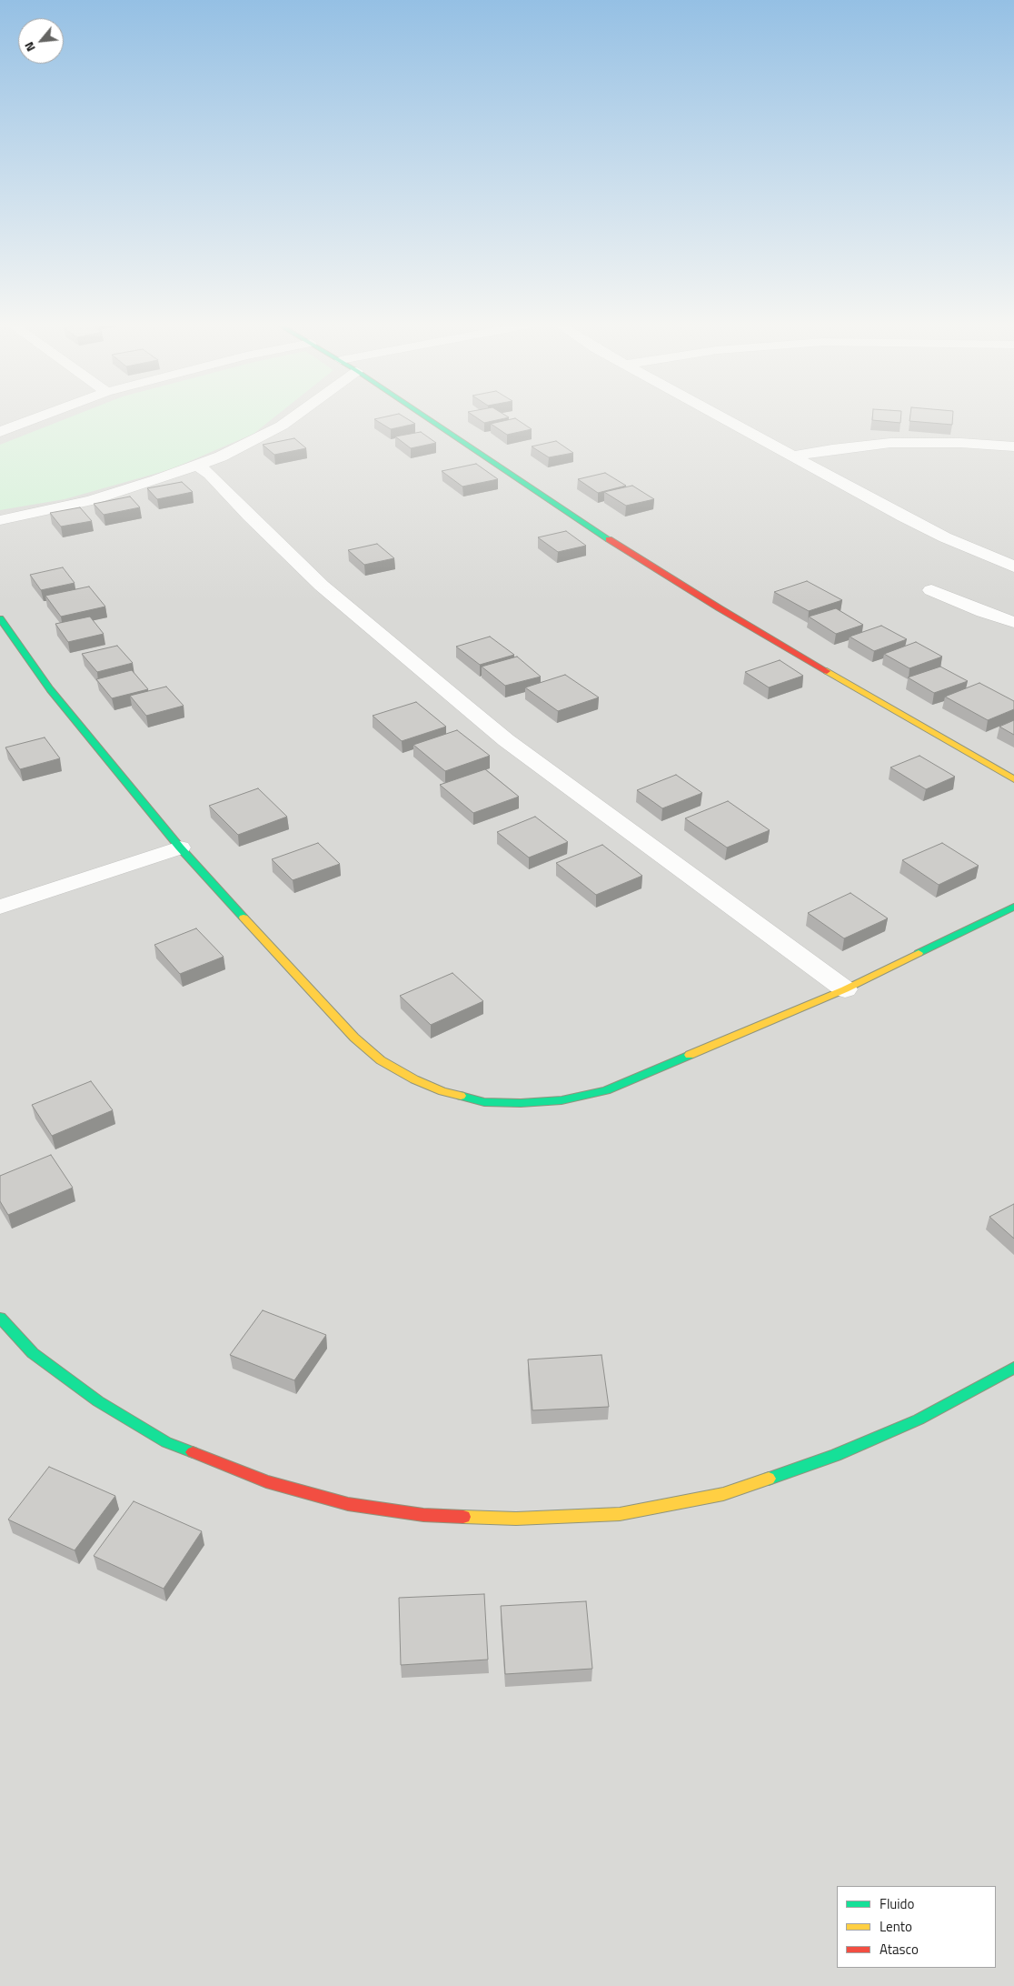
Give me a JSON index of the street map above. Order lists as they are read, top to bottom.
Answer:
{
  "legend": ["Fluido", "Lento", "Atasco"],
  "north": "bottom left"
}
